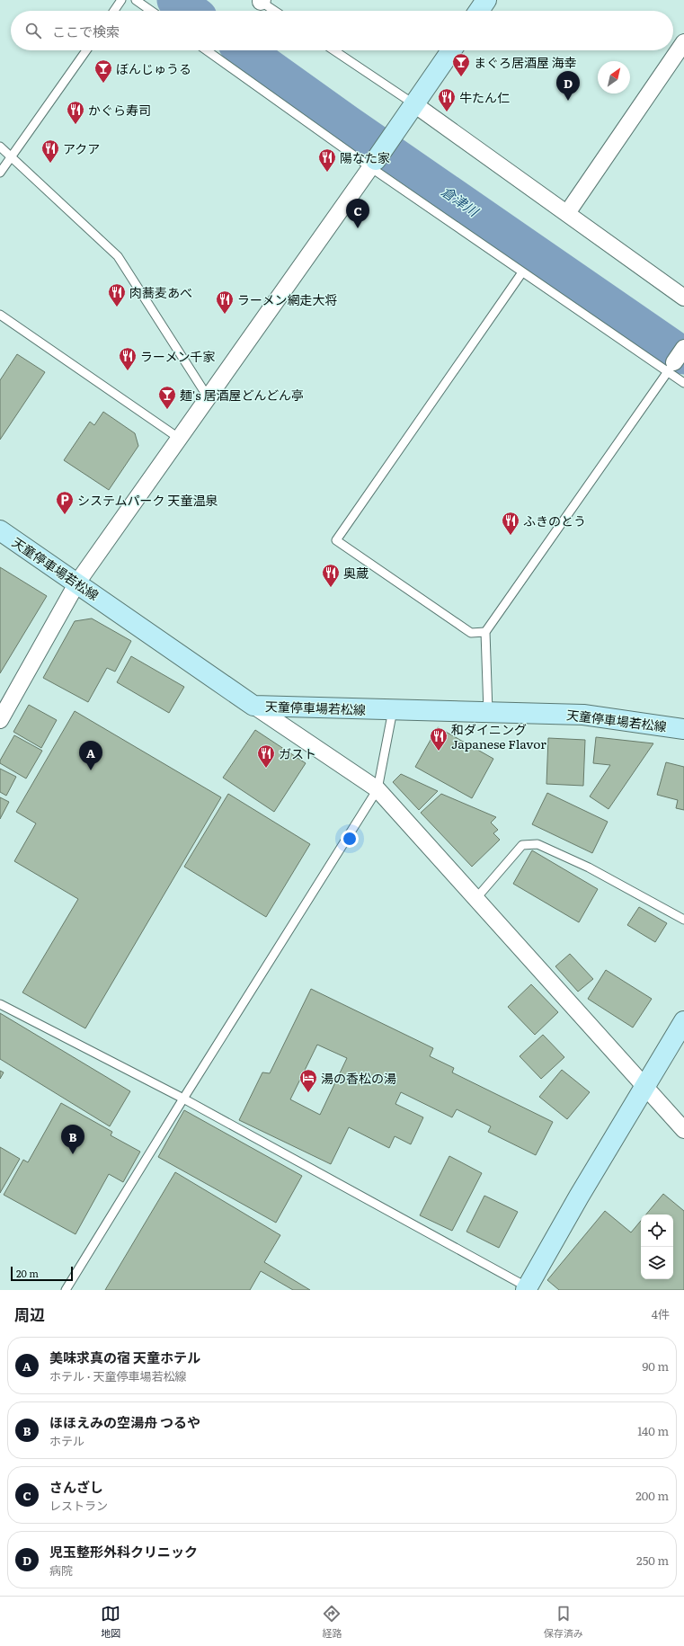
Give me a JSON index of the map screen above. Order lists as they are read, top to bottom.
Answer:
{
  "streets": {
    "main road": ["天童停車場若松線"]
  },
  "water": ["倉津川"],
  "places": {
    "bar": ["まぐろ居酒屋 海幸", "ぼんじゅうる", "麺's 居酒屋どんどん亭"],
    "restaurant": [
      "牛たん仁",
      "かぐら寿司",
      "アクア",
      "陽なた家",
      "肉蕎麦あべ",
      "ラーメン網走大将",
      "ラーメン千家",
      "ふきのとう",
      "奥蔵",
      "和ダイニング Japanese Flavor",
      "ガスト"
    ],
    "parking": ["システムパーク 天童温泉"],
    "hotel": ["湯の香松の湯"]
  },
  "scale_bar": "20 m",
  "north": "top right",
  "page": {
    "search": "ここで検索",
    "pins": [
      "D",
      "C",
      "A",
      "B"
    ],
    "scale": "20 m",
    "heading": ["周辺", "4件"],
    "list": [
      {
        "mark": "A",
        "name": "美味求真の宿 天童ホテル",
        "note": "ホテル · 天童停車場若松線",
        "value": "90 m"
      },
      {
        "mark": "B",
        "name": "ほほえみの空湯舟 つるや",
        "note": "ホテル",
        "value": "140 m"
      },
      {
        "mark": "C",
        "name": "さんざし",
        "note": "レストラン",
        "value": "200 m"
      },
      {
        "mark": "D",
        "name": "児玉整形外科クリニック",
        "note": "病院",
        "value": "250 m"
      }
    ],
    "nav": ["地図", "経路", "保存済み"]
  }
}
